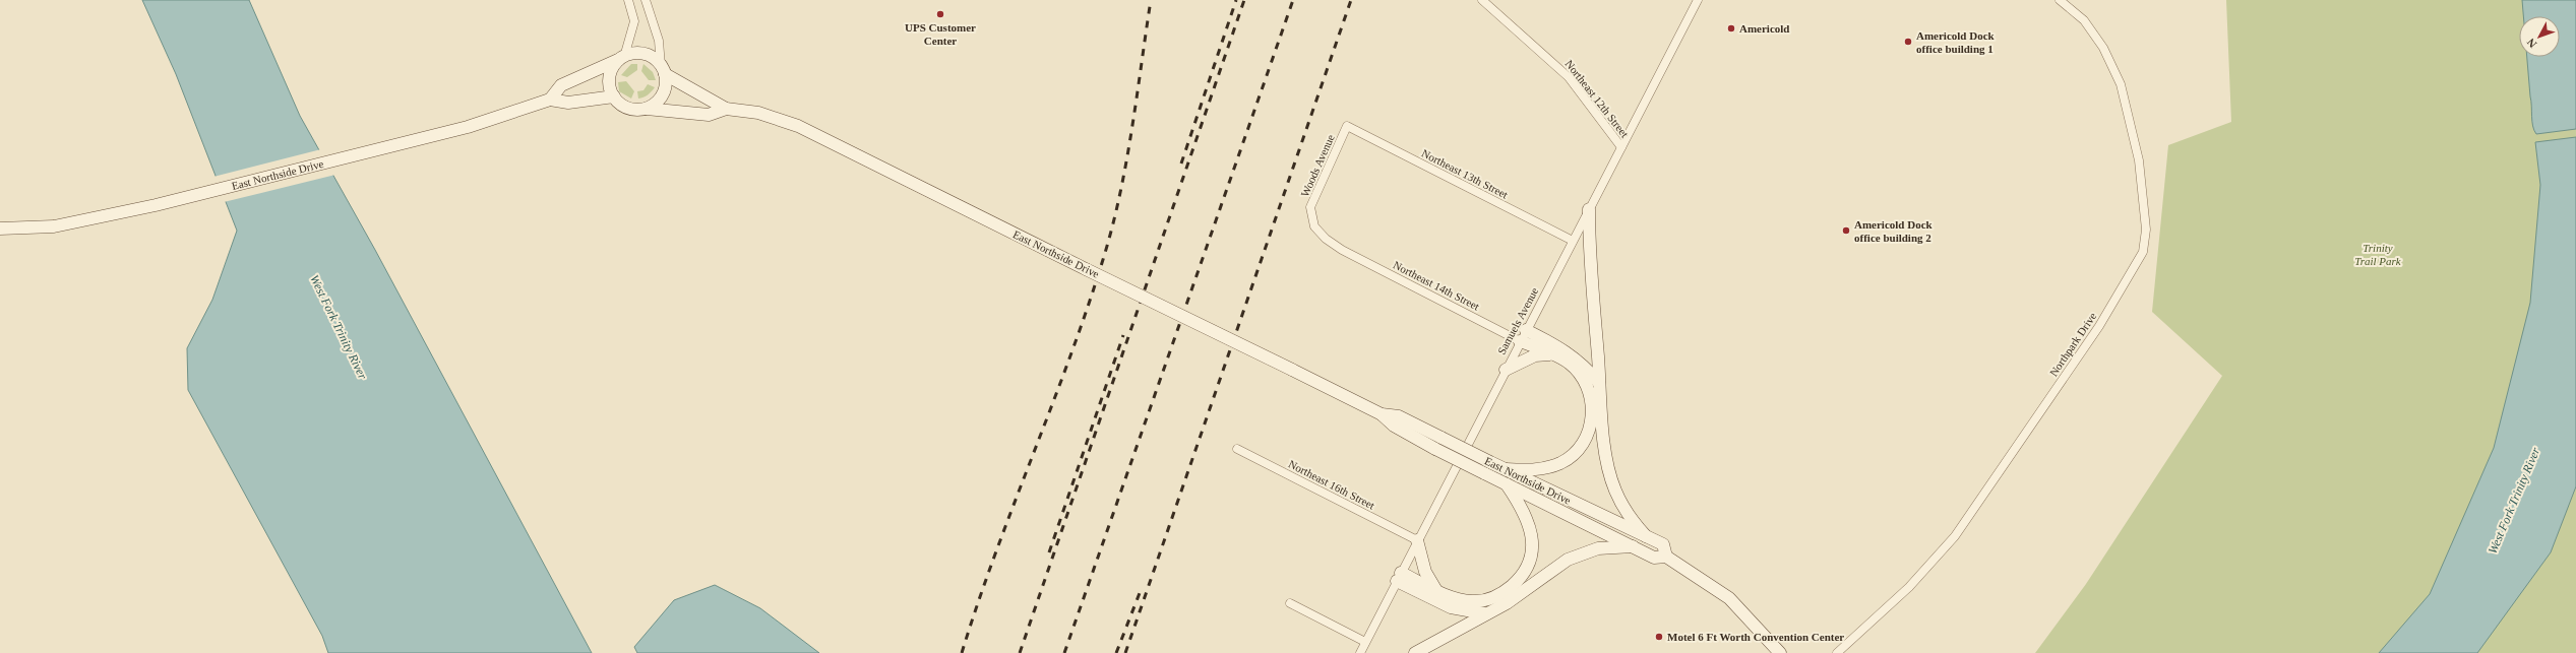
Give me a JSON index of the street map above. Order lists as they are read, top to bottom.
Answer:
{
  "streets": {
    "street": [
      "Northeast 12th Street",
      "Woods Avenue",
      "Northeast 13th Street",
      "East Northside Drive",
      "Northeast 14th Street",
      "Samuels Avenue",
      "Northpark Drive",
      "Northeast 16th Street"
    ]
  },
  "crossings": [
    ["Northeast 12th Street", "Samuels Avenue"],
    ["Woods Avenue", "Northeast 13th Street"],
    ["Woods Avenue", "Northeast 14th Street"],
    ["Northeast 13th Street", "Samuels Avenue"],
    ["Northeast 14th Street", "Samuels Avenue"],
    ["Samuels Avenue", "Northeast 16th Street"]
  ],
  "water": ["West Fork Trinity River"],
  "parks": ["Trinity Trail Park"],
  "places": [
    "UPS Customer Center",
    "Americold",
    "Americold Dock office building 1",
    "Americold Dock office building 2",
    "Motel 6 Ft Worth Convention Center"
  ],
  "north": "bottom left"
}
